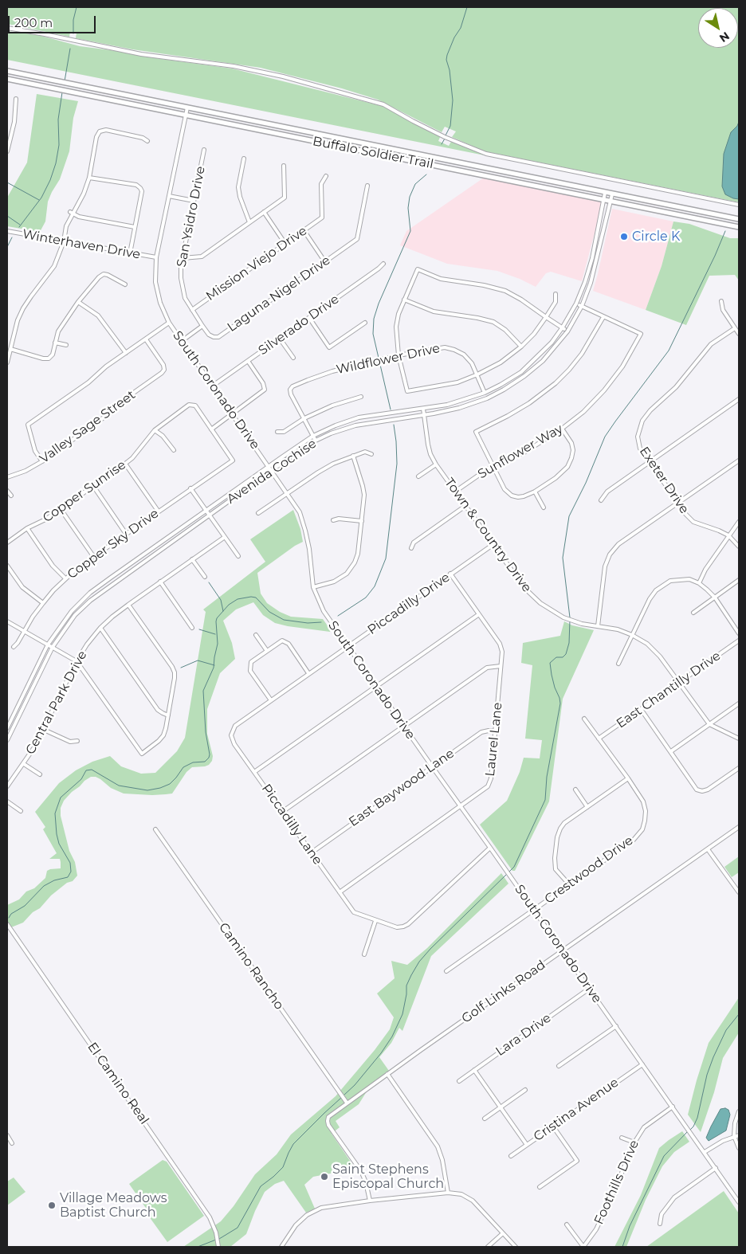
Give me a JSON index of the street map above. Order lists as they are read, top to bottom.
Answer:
{
  "streets": {
    "main road": ["Buffalo Soldier Trail"],
    "street": [
      "San Ysidro Drive",
      "Winterhaven Drive",
      "Mission Viejo Drive",
      "Laguna Nigel Drive",
      "Silverado Drive",
      "Wildflower Drive",
      "South Coronado Drive",
      "Valley Sage Street",
      "Sunflower Way",
      "Avenida Cochise",
      "Exeter Drive",
      "Copper Sunrise",
      "Town & Country Drive",
      "Copper Sky Drive",
      "Piccadilly Drive",
      "East Chantilly Drive",
      "Central Park Drive",
      "Laurel Lane",
      "East Baywood Lane",
      "Piccadilly Lane",
      "Crestwood Drive",
      "Camino Rancho",
      "Golf Links Road",
      "Lara Drive",
      "El Camino Real",
      "Cristina Avenue",
      "Foothills Drive"
    ]
  },
  "crossings": [
    ["Buffalo Soldier Trail", "South Coronado Drive"],
    ["Buffalo Soldier Trail", "Avenida Cochise"],
    ["San Ysidro Drive", "Mission Viejo Drive"],
    ["San Ysidro Drive", "Laguna Nigel Drive"],
    ["Winterhaven Drive", "South Coronado Drive"],
    ["Silverado Drive", "South Coronado Drive"],
    ["Wildflower Drive", "Avenida Cochise"],
    ["South Coronado Drive", "Avenida Cochise"],
    ["South Coronado Drive", "Piccadilly Drive"],
    ["South Coronado Drive", "Laurel Lane"],
    ["South Coronado Drive", "East Baywood Lane"],
    ["South Coronado Drive", "Crestwood Drive"],
    ["South Coronado Drive", "Golf Links Road"],
    ["South Coronado Drive", "Lara Drive"],
    ["South Coronado Drive", "Cristina Avenue"],
    ["South Coronado Drive", "Foothills Drive"],
    ["Sunflower Way", "Town & Country Drive"],
    ["Avenida Cochise", "Town & Country Drive"],
    ["Copper Sunrise", "Copper Sky Drive"],
    ["Town & Country Drive", "Piccadilly Drive"],
    ["Town & Country Drive", "East Chantilly Drive"],
    ["Piccadilly Drive", "Laurel Lane"],
    ["Piccadilly Drive", "Piccadilly Lane"],
    ["East Chantilly Drive", "Crestwood Drive"],
    ["Laurel Lane", "East Baywood Lane"],
    ["Laurel Lane", "Piccadilly Lane"],
    ["East Baywood Lane", "Piccadilly Lane"],
    ["Camino Rancho", "Golf Links Road"]
  ],
  "places": ["Circle K", "Saint Stephens Episcopal Church", "Village Meadows Baptist Church"],
  "scale_bar": "200 m",
  "north": "bottom right"
}
